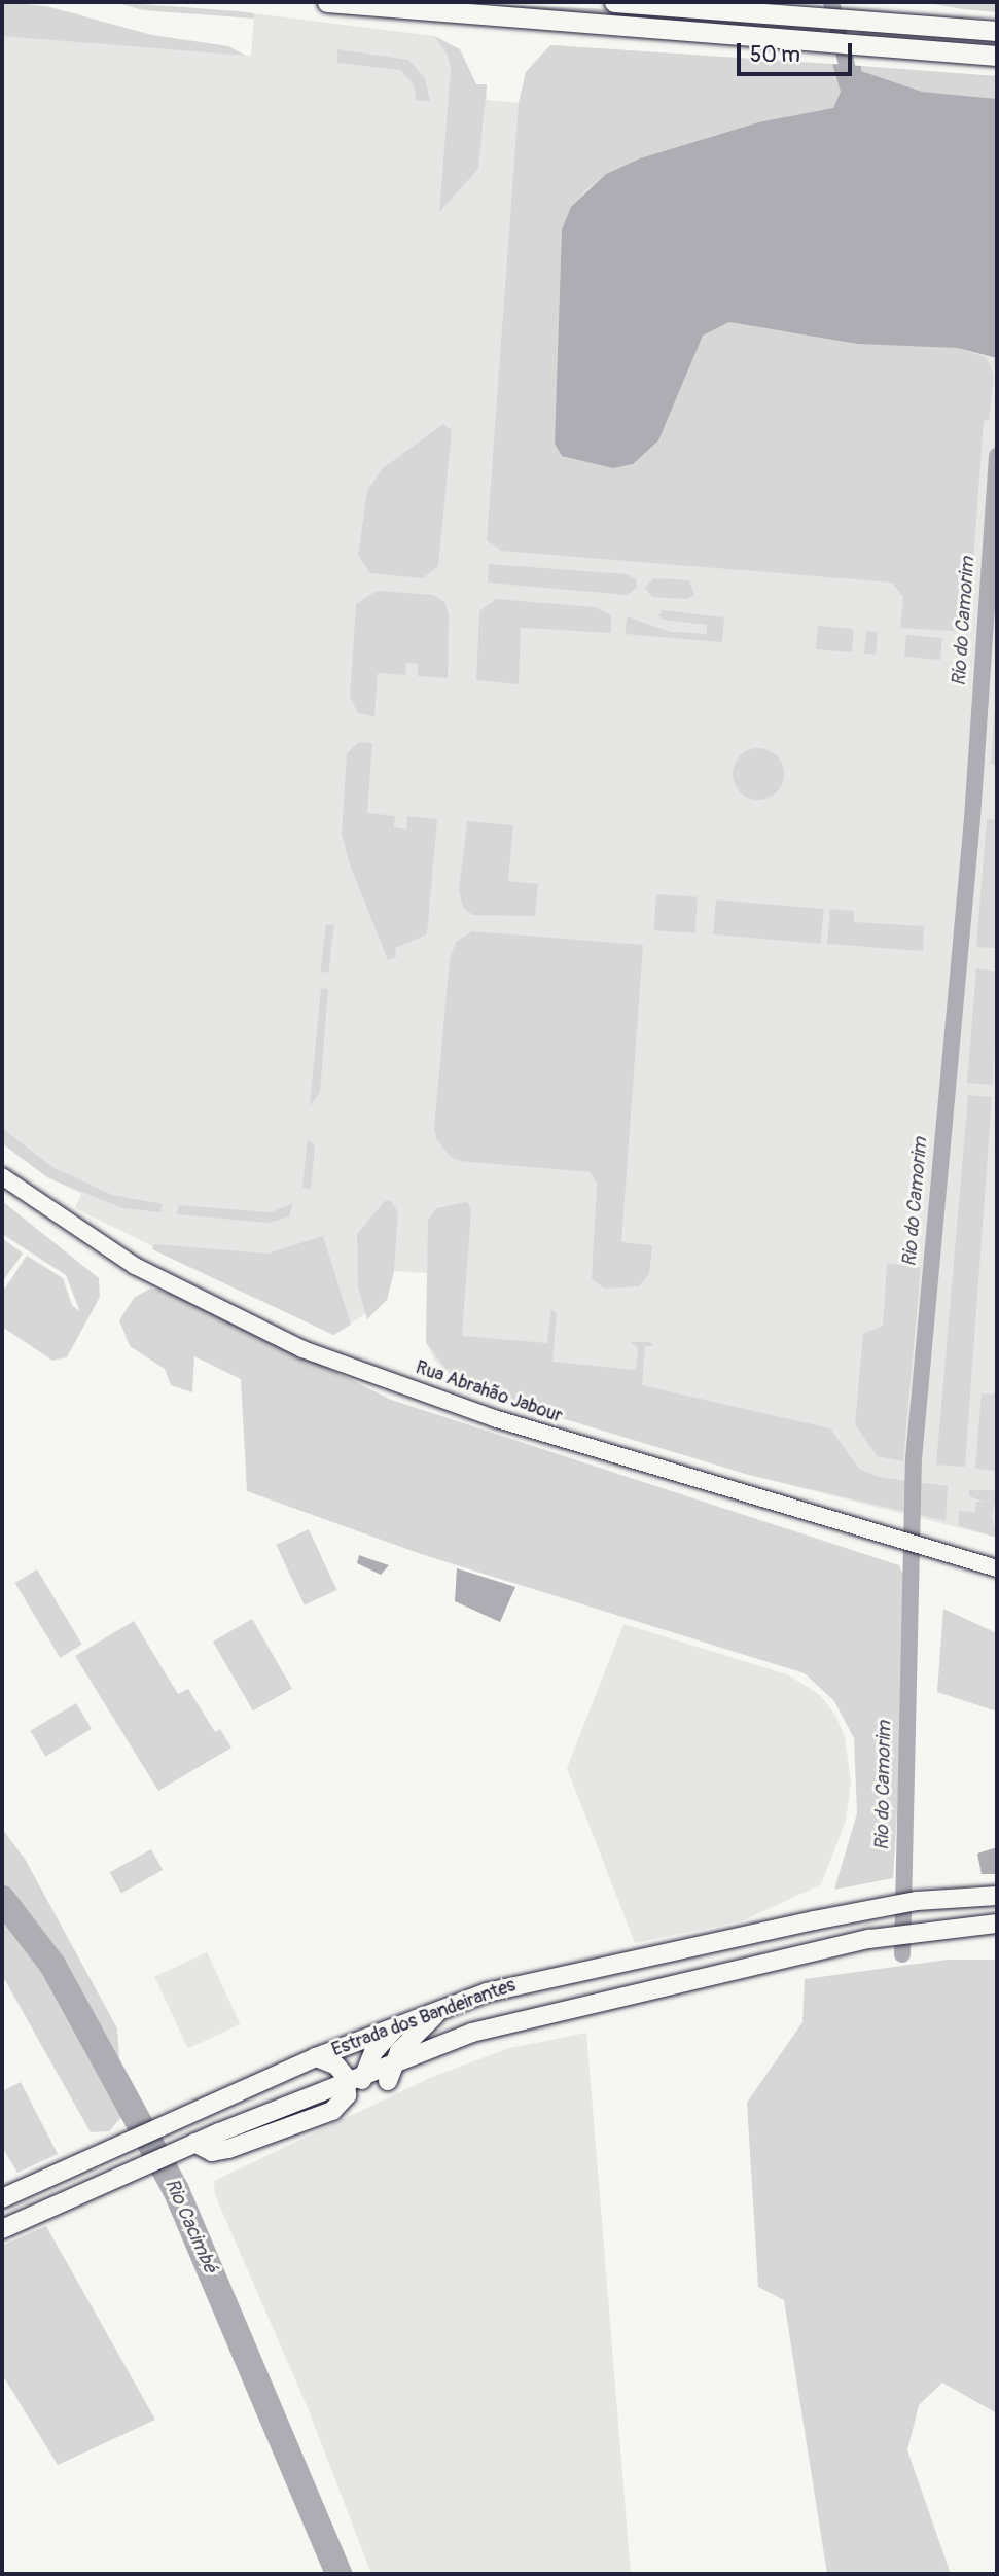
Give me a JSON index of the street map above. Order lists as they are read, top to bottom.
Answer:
{
  "streets": {
    "main road": ["Estrada dos Bandeirantes"],
    "street": ["Rua Abrahão Jabour"]
  },
  "water": ["Rio do Camorim", "Rio Cacimbé"],
  "scale_bar": "50 m"
}
